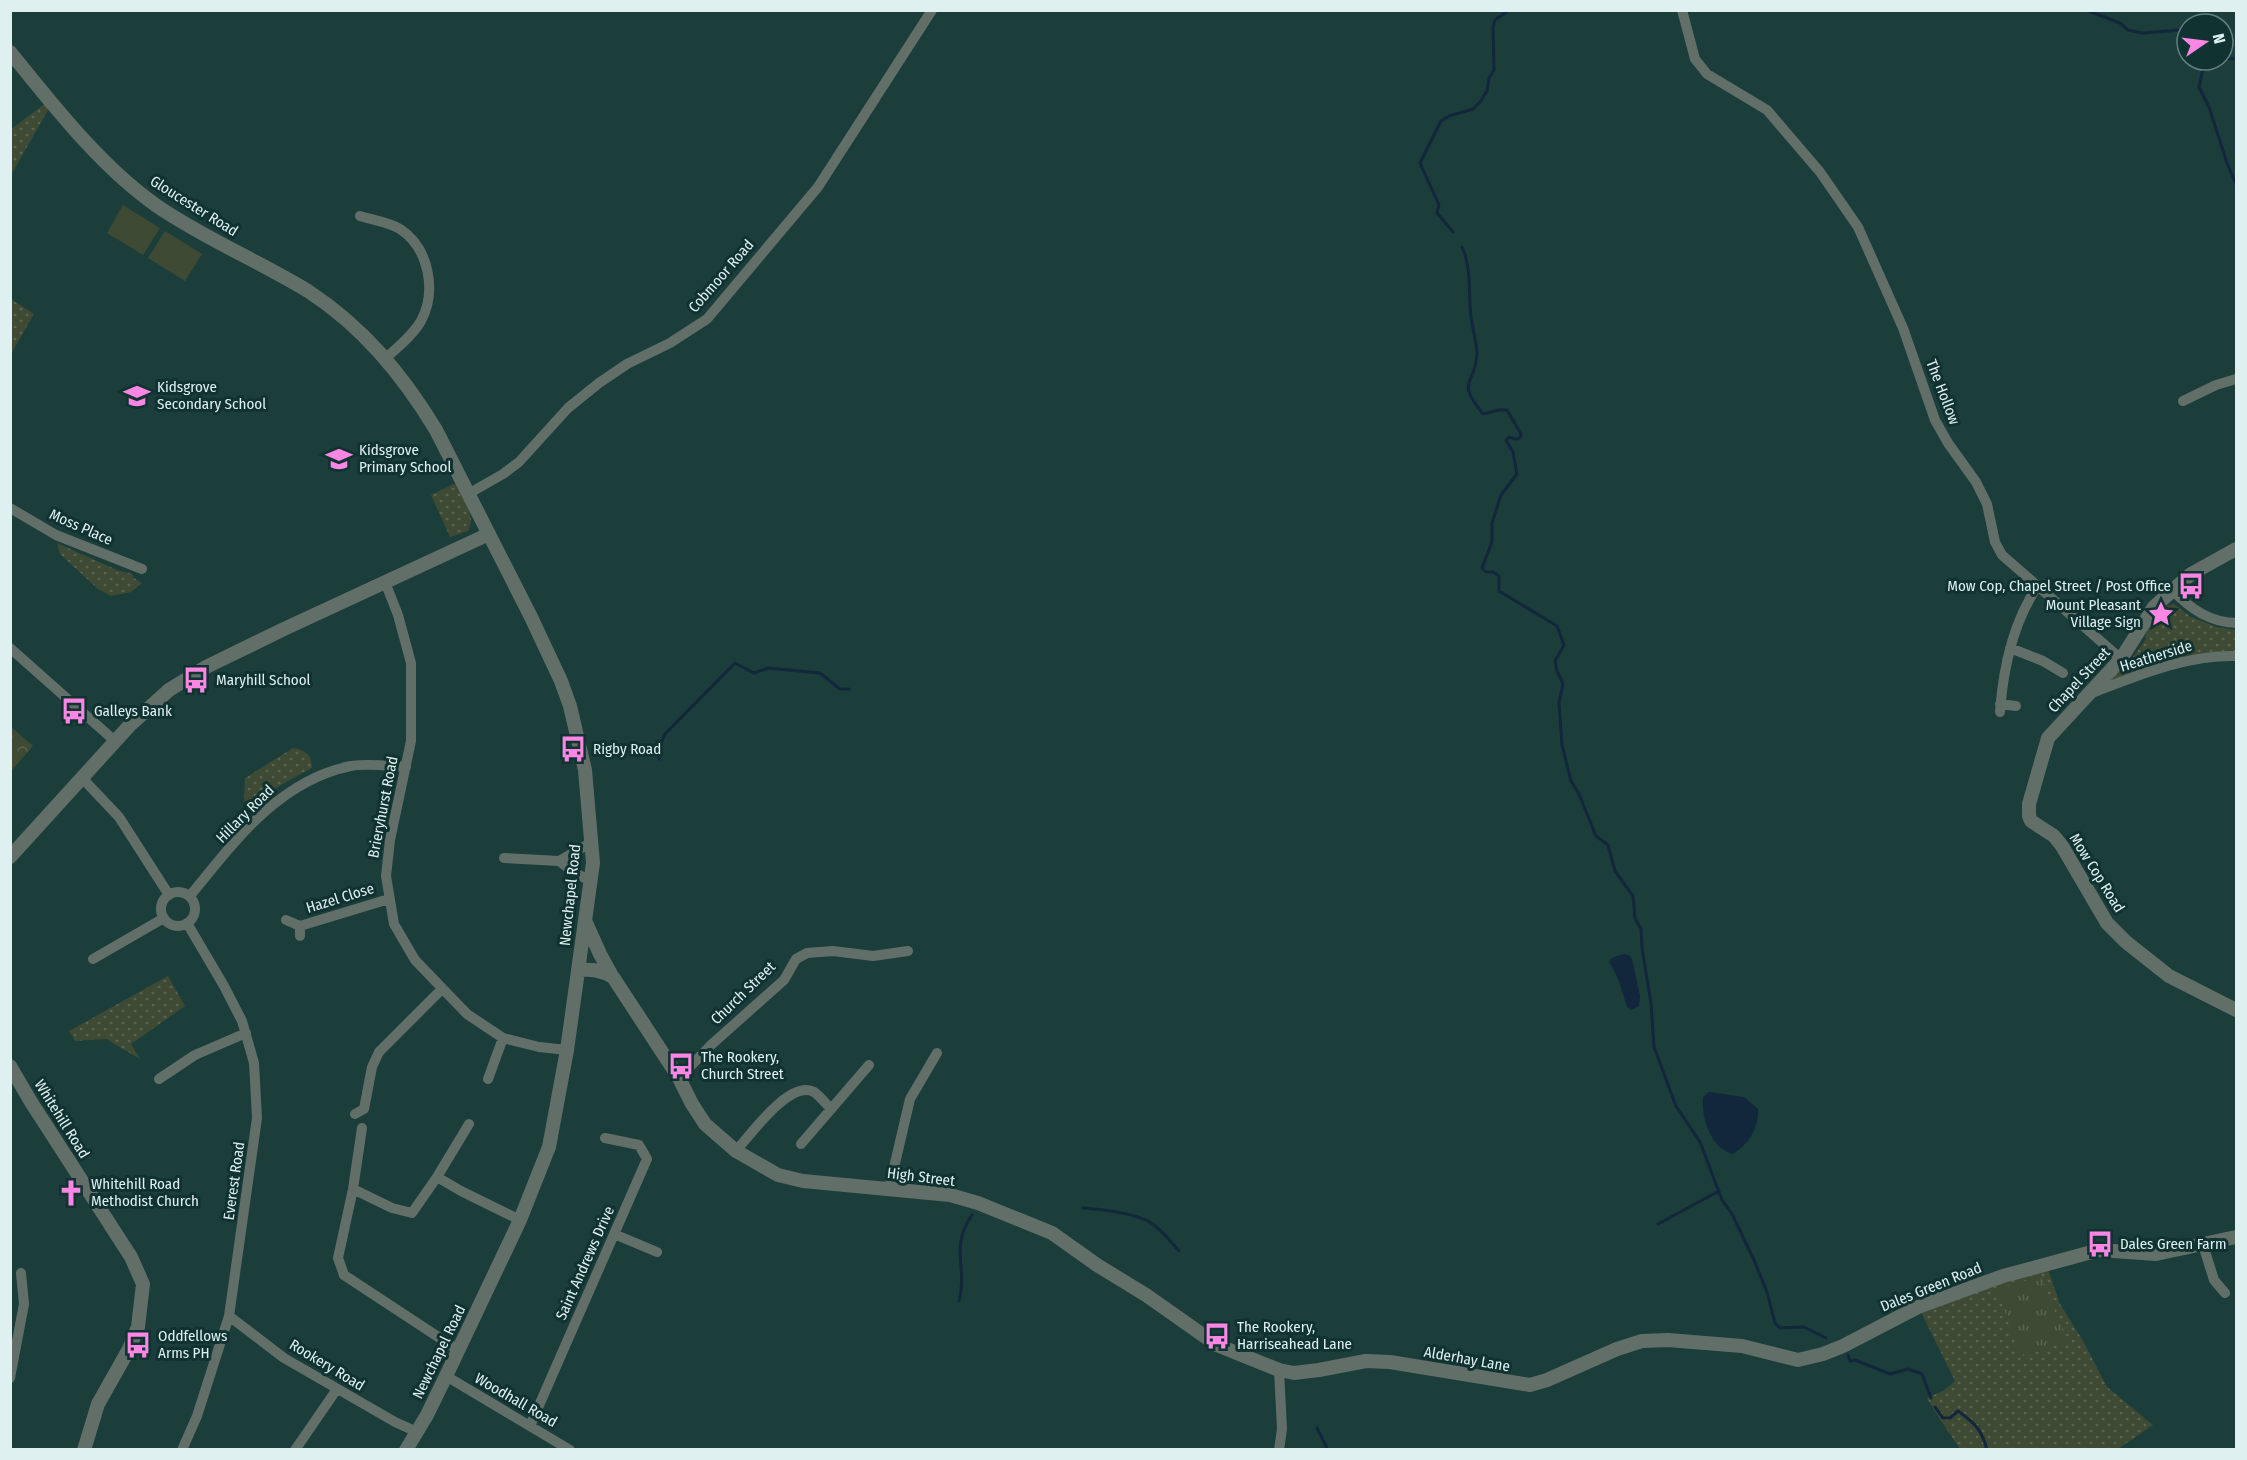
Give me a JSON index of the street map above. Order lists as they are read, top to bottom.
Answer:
{
  "streets": {
    "street": [
      "Gloucester Road",
      "Cobmoor Road",
      "The Hollow",
      "Moss Place",
      "Heatherside",
      "Chapel Street",
      "Brieryhurst Road",
      "Hillary Road",
      "Mow Cop Road",
      "Newchapel Road",
      "Hazel Close",
      "Church Street",
      "Whitehill Road",
      "High Street",
      "Everest Road",
      "Saint Andrews Drive",
      "Dales Green Road",
      "Alderhay Lane",
      "Rookery Road",
      "Woodhall Road"
    ]
  },
  "crossings": [
    ["Gloucester Road", "Newchapel Road"],
    ["Cobmoor Road", "Newchapel Road"],
    ["The Hollow", "Chapel Street"],
    ["Heatherside", "Chapel Street"],
    ["Chapel Street", "Mow Cop Road"],
    ["Brieryhurst Road", "Hillary Road"],
    ["Brieryhurst Road", "Newchapel Road"],
    ["Brieryhurst Road", "Hazel Close"],
    ["Hillary Road", "Everest Road"],
    ["Newchapel Road", "High Street"],
    ["Newchapel Road", "Rookery Road"],
    ["Newchapel Road", "Woodhall Road"],
    ["Church Street", "High Street"],
    ["High Street", "Alderhay Lane"],
    ["Everest Road", "Rookery Road"],
    ["Saint Andrews Drive", "Woodhall Road"],
    ["Dales Green Road", "Alderhay Lane"]
  ],
  "places": {
    "school or university": ["Kidsgrove Secondary School", "Kidsgrove Primary School"],
    "bus stop": [
      "Mow Cop, Chapel Street / Post Office",
      "Maryhill School",
      "Galleys Bank",
      "Rigby Road",
      "The Rookery, Church Street",
      "Dales Green Farm",
      "The Rookery, Harriseahead Lane",
      "Oddfellows Arms PH"
    ],
    "place": ["Mount Pleasant Village Sign"],
    "church": ["Whitehill Road Methodist Church"]
  },
  "north": "right"
}
